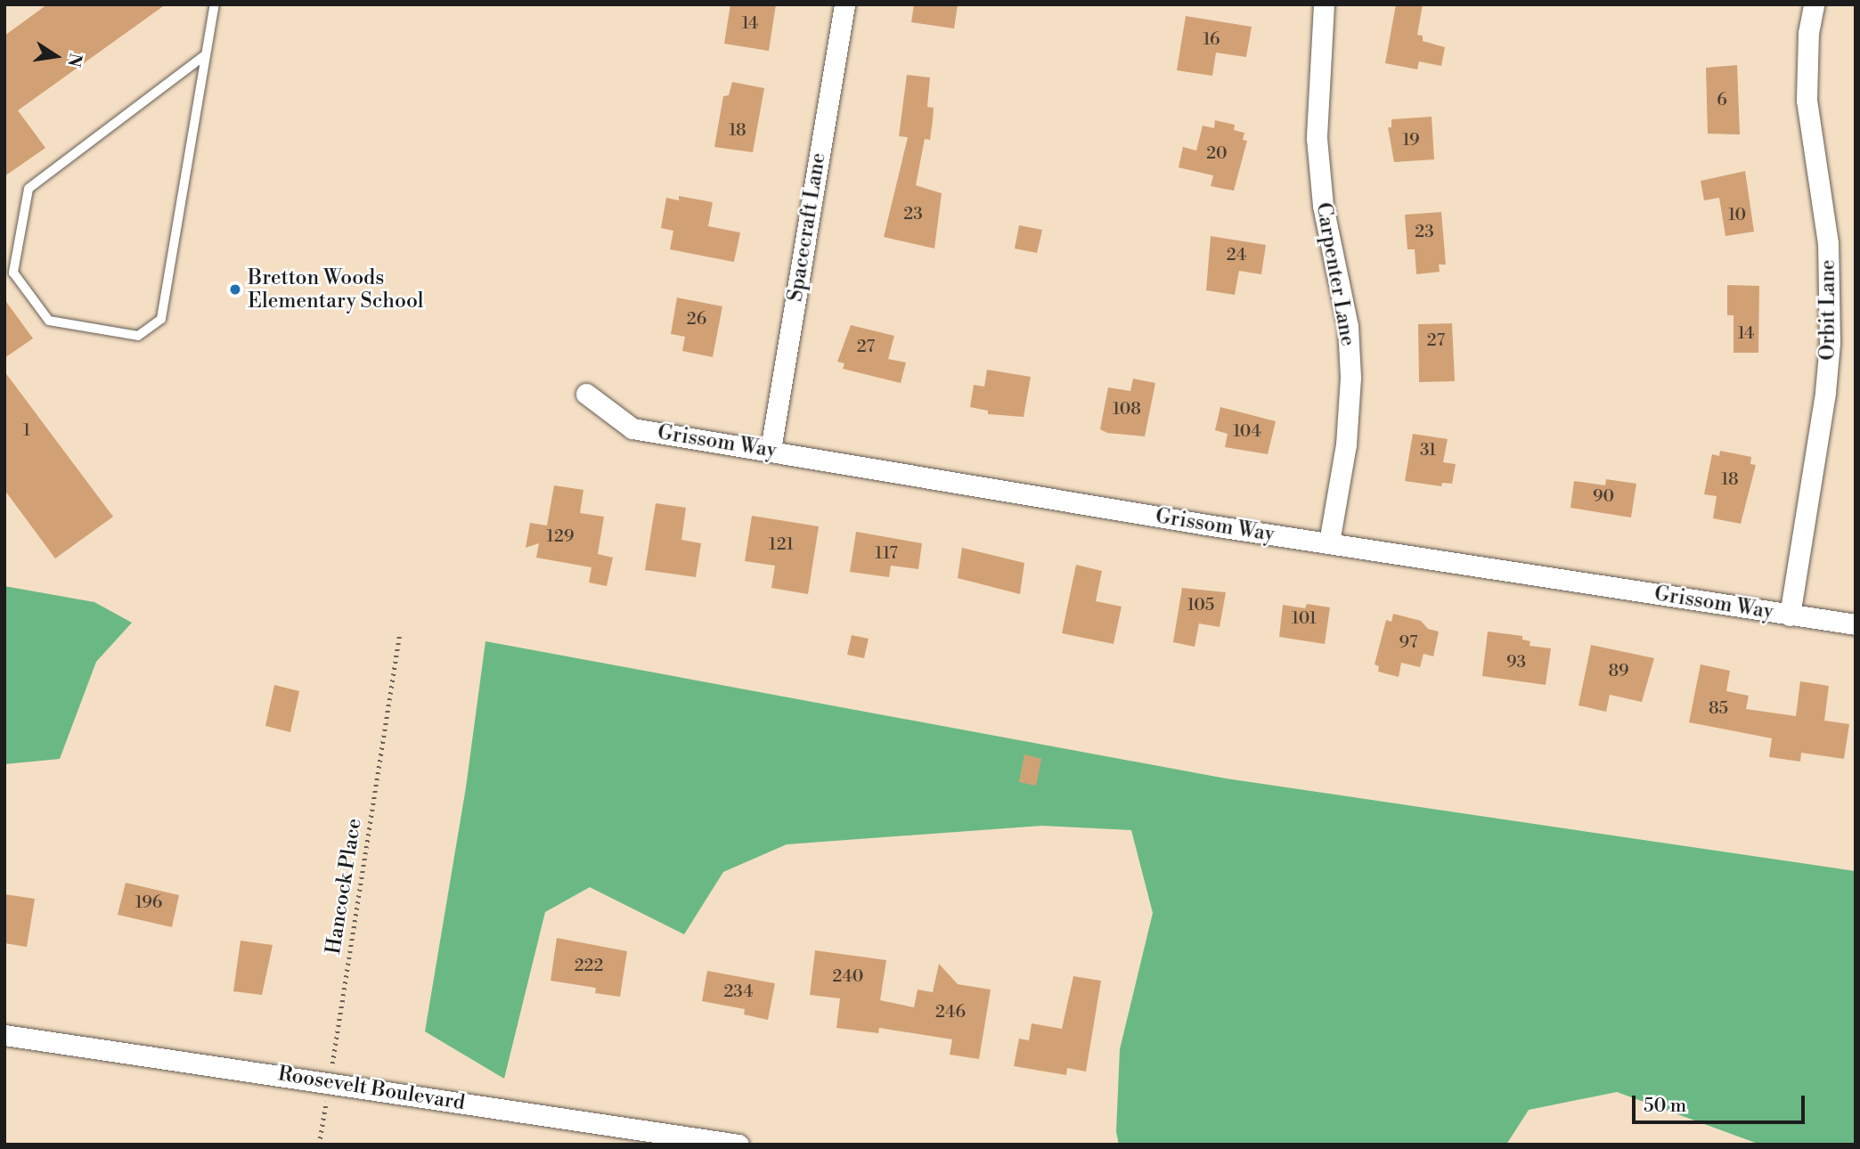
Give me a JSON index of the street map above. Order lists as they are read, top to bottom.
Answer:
{
  "streets": {
    "street": [
      "Spacecraft Lane",
      "Carpenter Lane",
      "Orbit Lane",
      "Grissom Way",
      "Roosevelt Boulevard"
    ],
    "path": ["Hancock Place"]
  },
  "crossings": [
    ["Spacecraft Lane", "Grissom Way"],
    ["Carpenter Lane", "Grissom Way"],
    ["Orbit Lane", "Grissom Way"],
    ["Hancock Place", "Roosevelt Boulevard"]
  ],
  "places": ["Bretton Woods Elementary School"],
  "house_numbers": [
    "14",
    "16",
    "6",
    "18",
    "19",
    "20",
    "23",
    "10",
    "23",
    "24",
    "26",
    "14",
    "27",
    "27",
    "108",
    "1",
    "104",
    "31",
    "18",
    "90",
    "129",
    "121",
    "117",
    "105",
    "101",
    "97",
    "93",
    "89",
    "85",
    "196",
    "222",
    "240",
    "234",
    "246"
  ],
  "scale_bar": "50 m",
  "north": "right"
}
